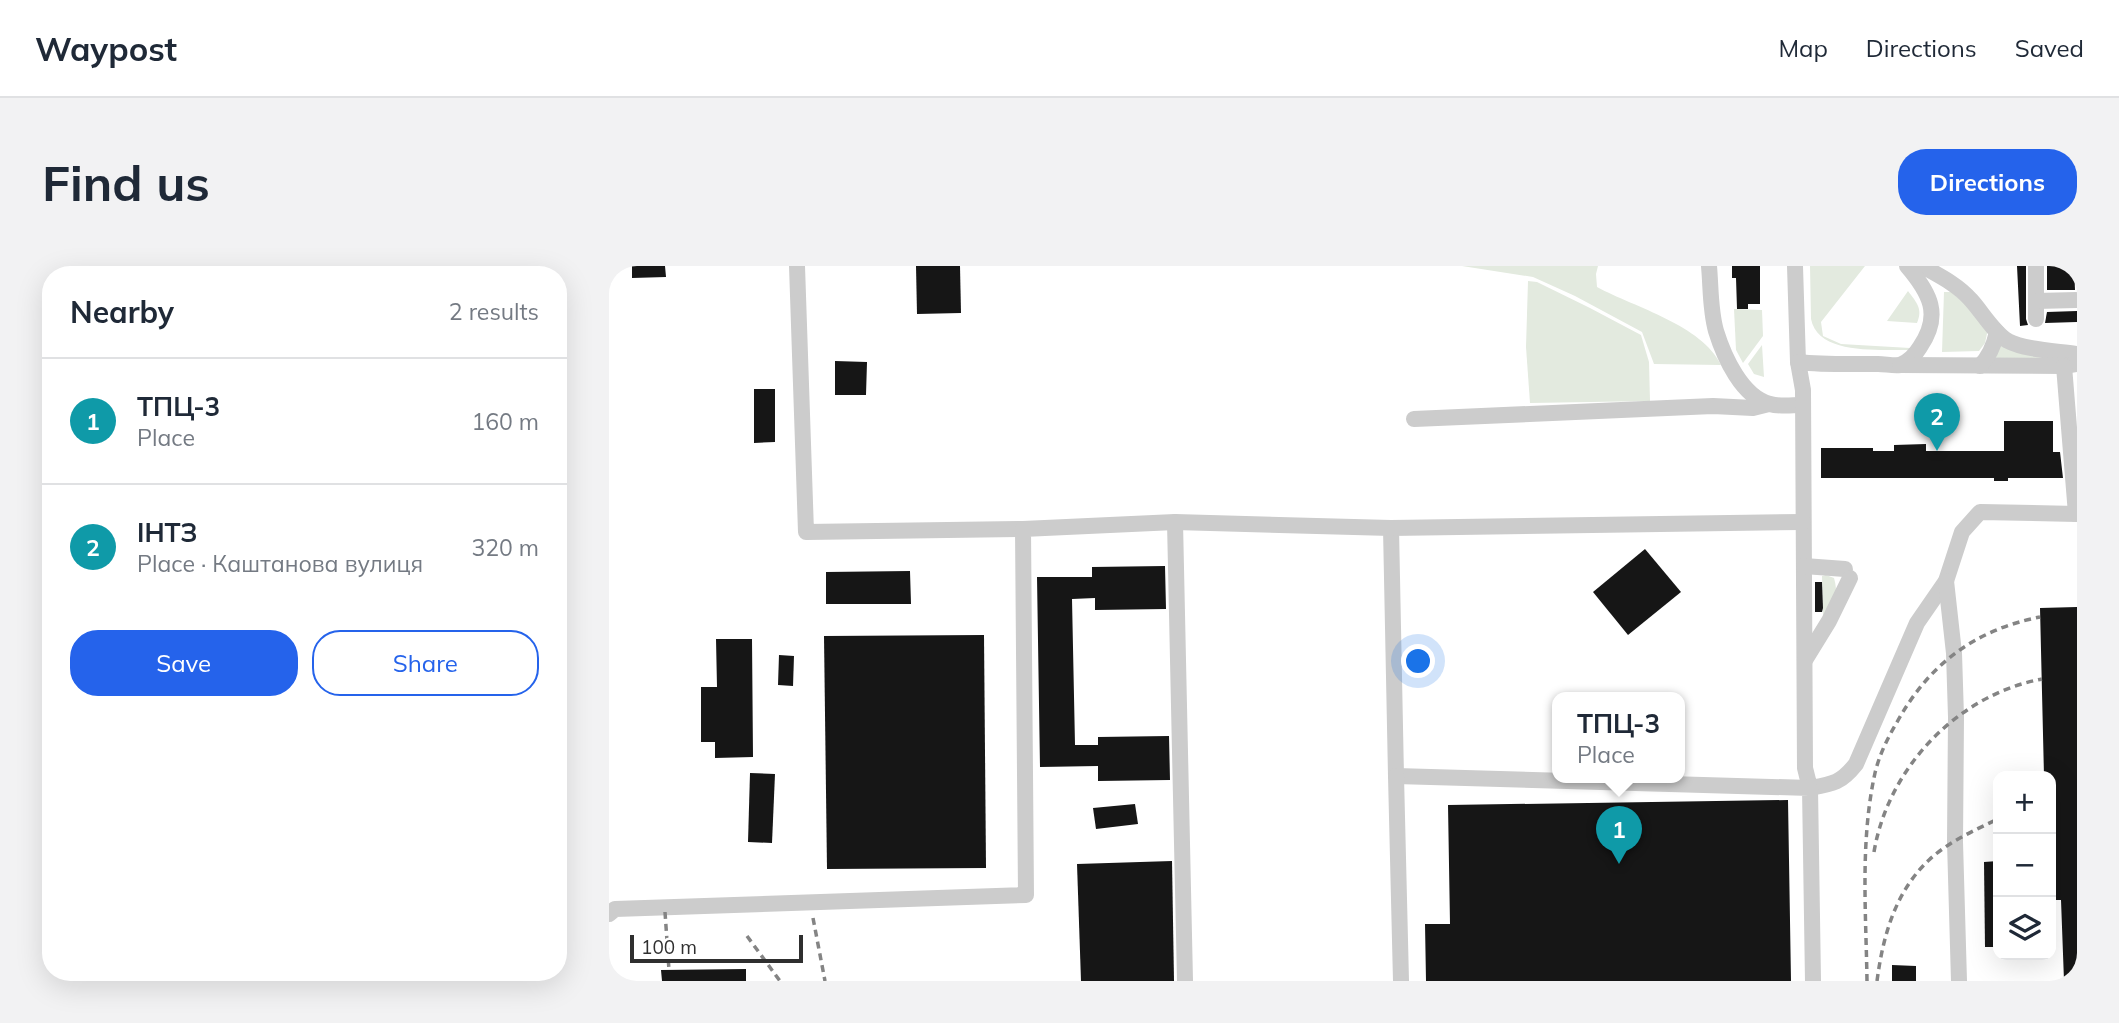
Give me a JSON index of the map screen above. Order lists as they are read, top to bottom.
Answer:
{
  "scale_bar": "100 m",
  "page": {
    "header": "Waypost",
    "nav": ["Map", "Directions", "Saved"],
    "buttons": [
      "Directions",
      ["Save", "Share"]
    ],
    "title": "Find us",
    "heading": ["Nearby", "2 results"],
    "list": [
      {
        "mark": "1",
        "name": "ТПЦ-3",
        "note": "Place",
        "value": "160 m"
      },
      {
        "mark": "2",
        "name": "ІНТЗ",
        "note": "Place · Каштанова вулиця",
        "value": "320 m"
      }
    ],
    "pins": ["2", "1"],
    "popup": ["ТПЦ-3", "Place"],
    "map_buttons": ["+", "−"],
    "scale": "100 m"
  }
}
